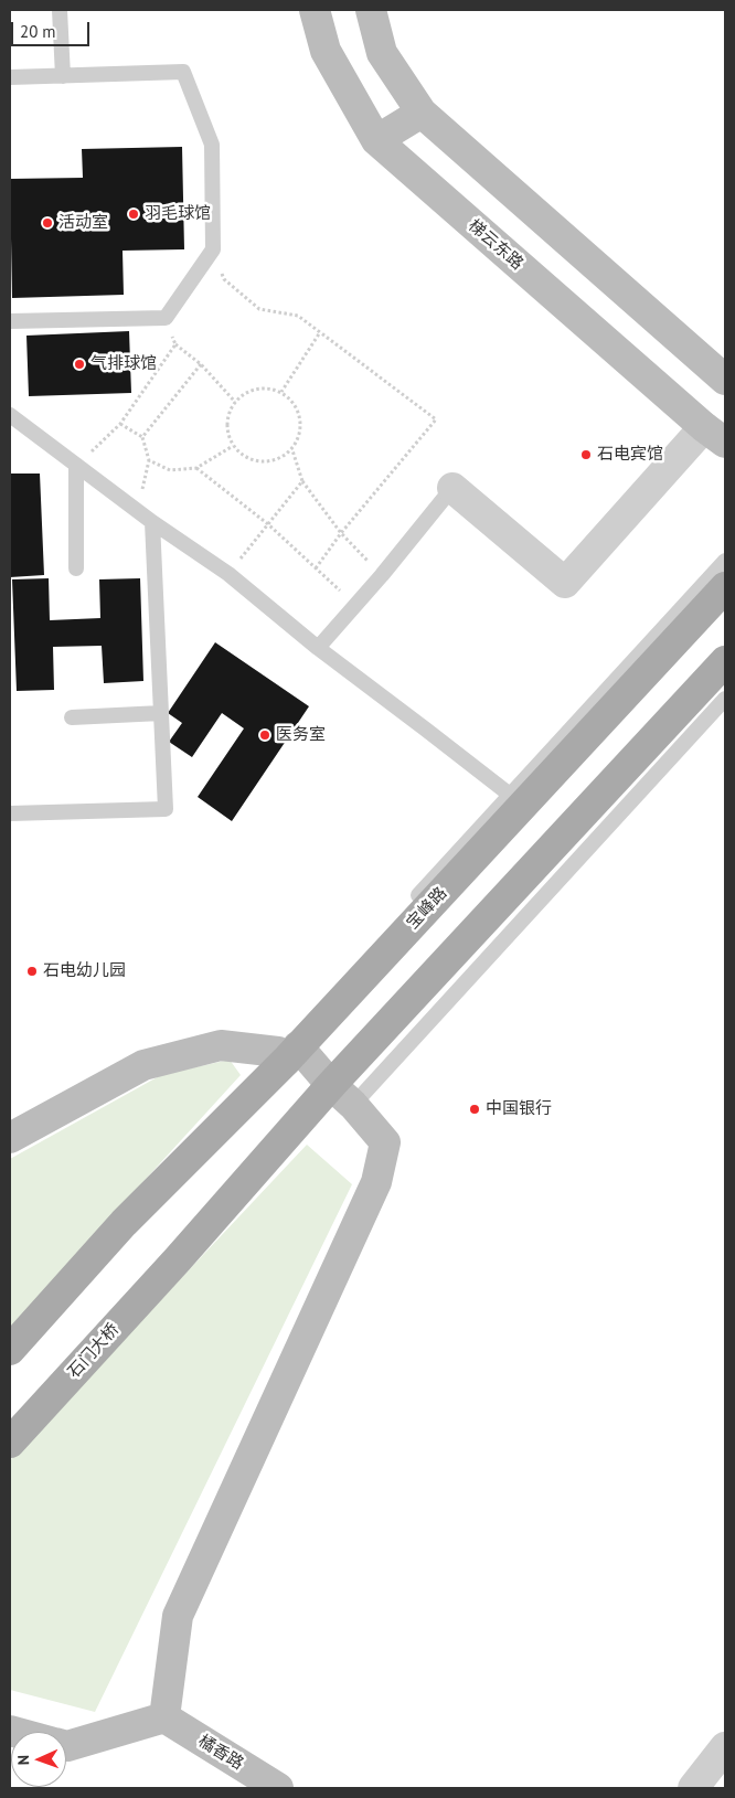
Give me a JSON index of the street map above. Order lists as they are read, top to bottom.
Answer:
{
  "streets": {
    "main road": ["宝峰路", "石门大桥"],
    "street": ["梯云东路", "橘香路"]
  },
  "places": [
    "羽毛球馆",
    "活动室",
    "气排球馆",
    "石电宾馆",
    "医务室",
    "石电幼儿园",
    "中国银行"
  ],
  "scale_bar": "20 m",
  "north": "left"
}
